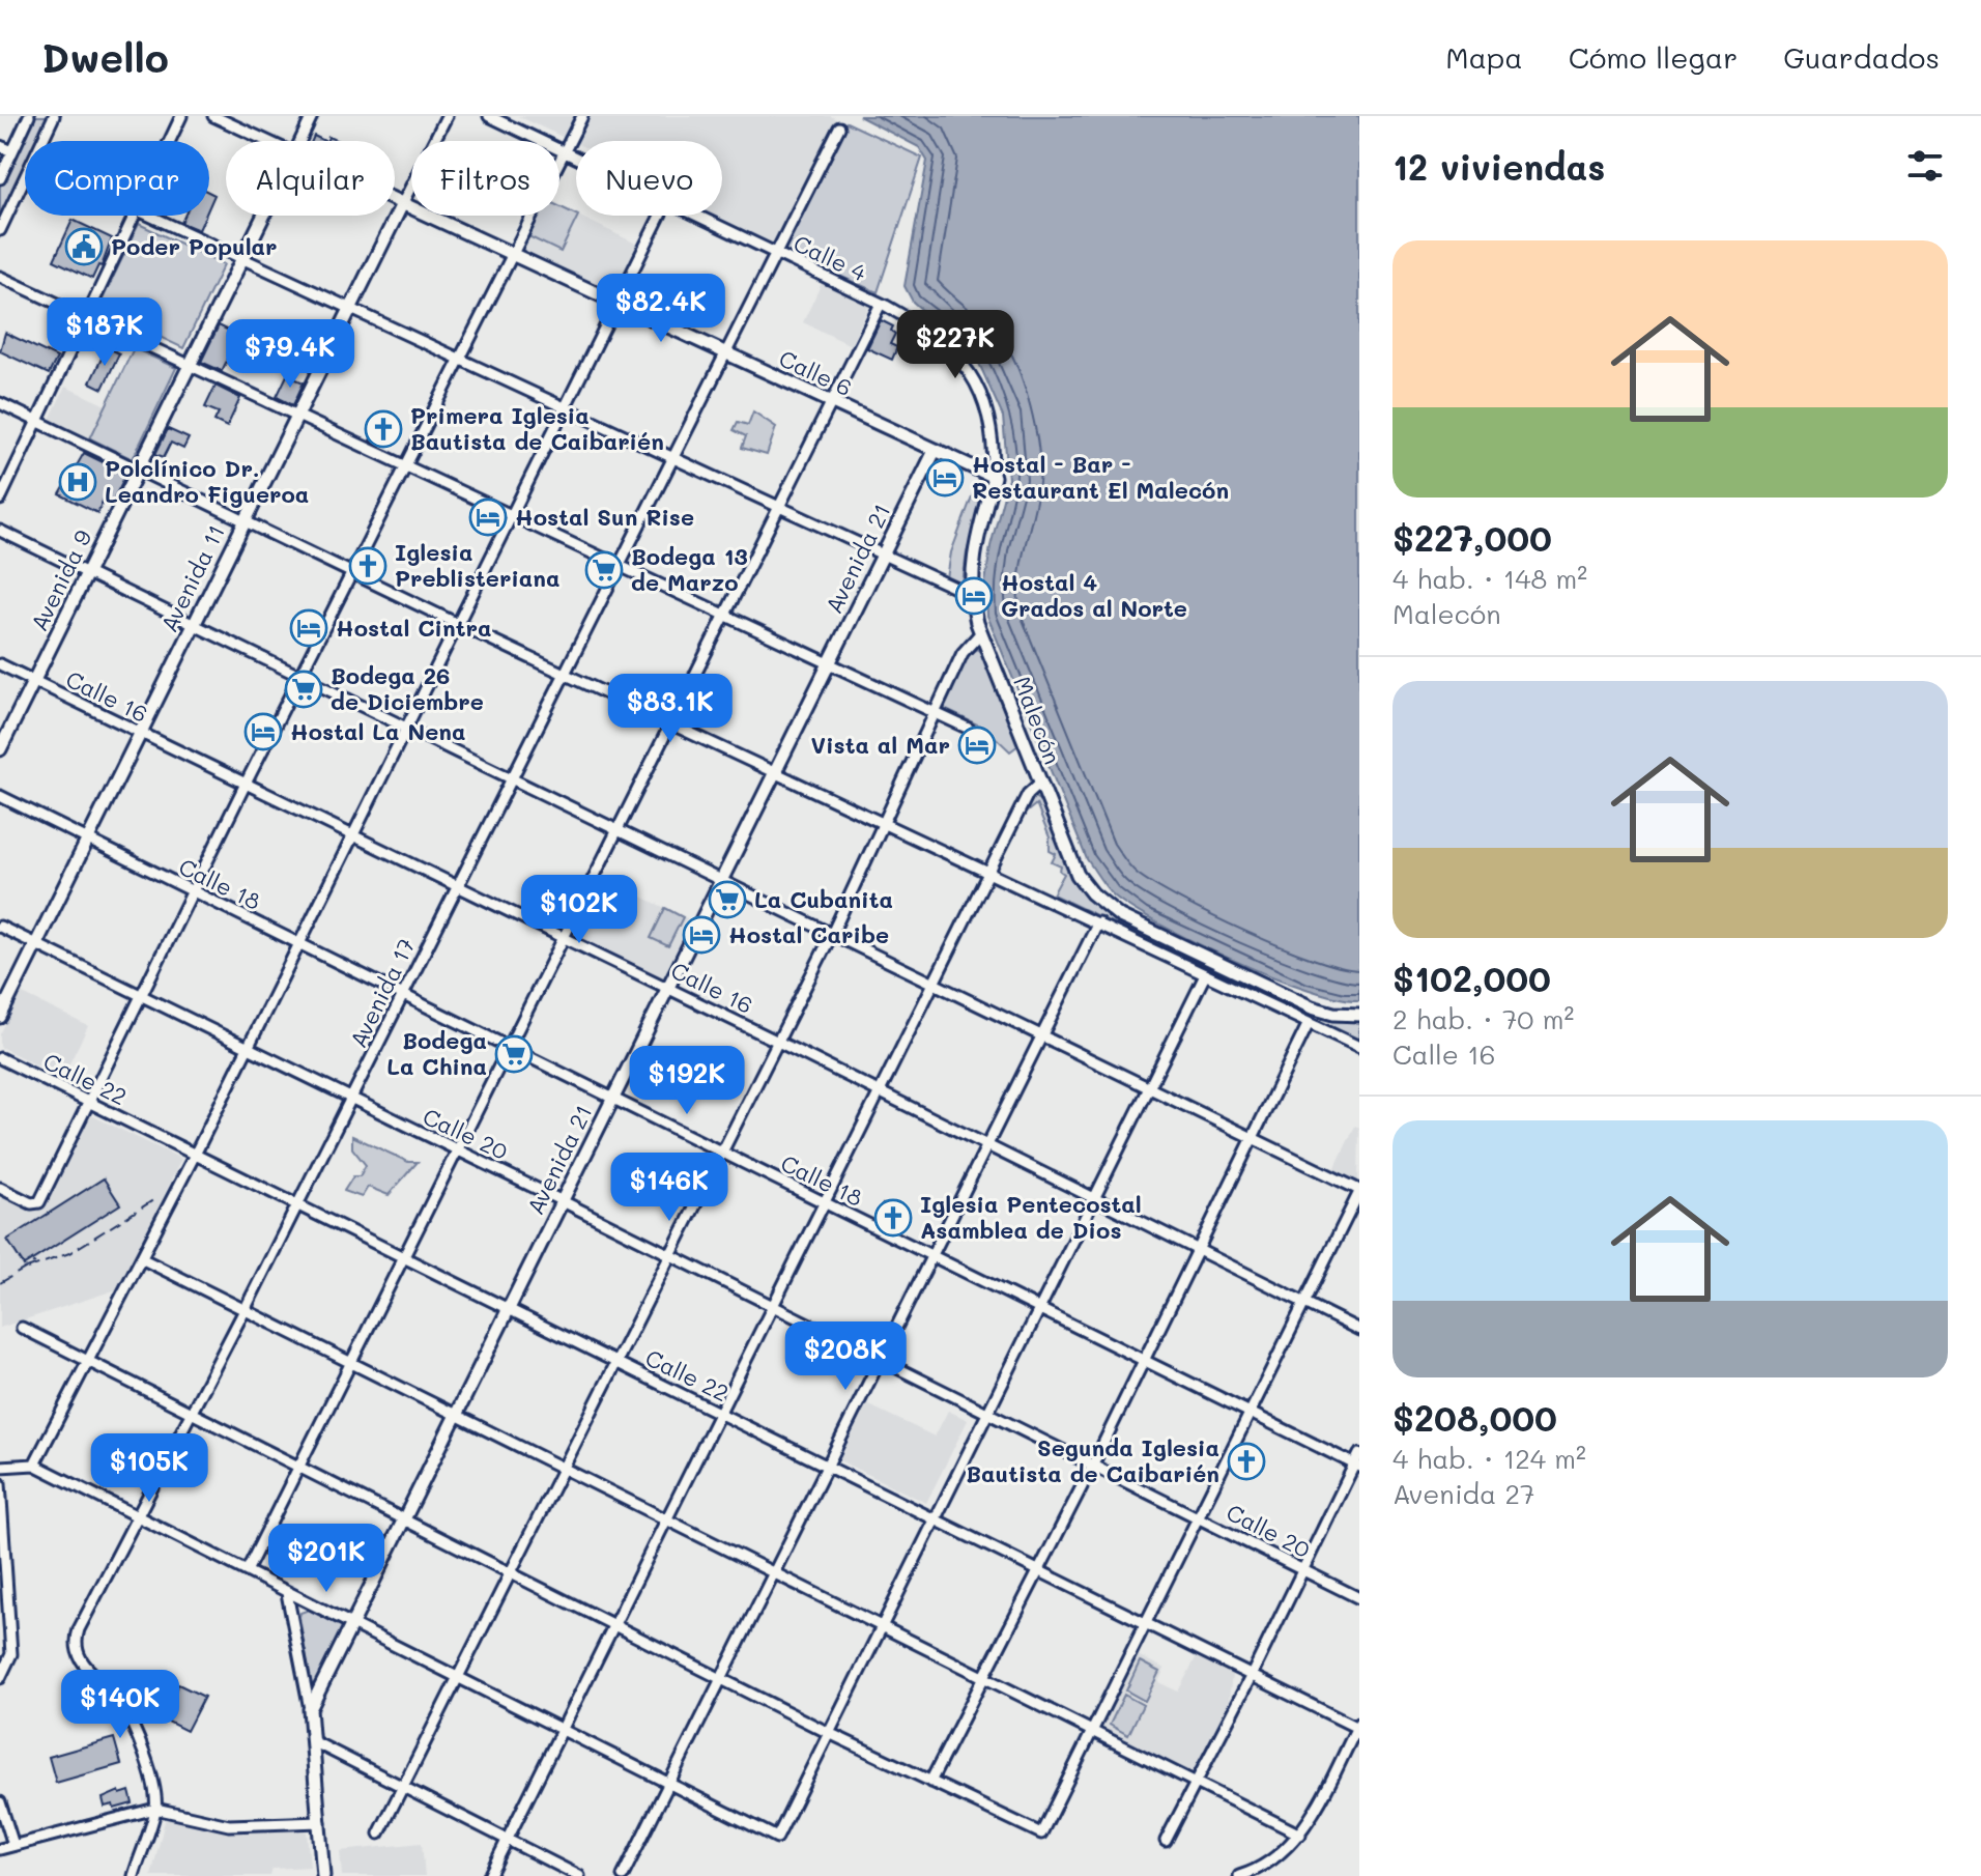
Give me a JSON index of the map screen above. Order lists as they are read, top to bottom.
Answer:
{
  "streets": {
    "main road": [
      "Calle 6",
      "Avenida 21",
      "Avenida 11",
      "Avenida 9",
      "Malecón"
    ],
    "street": [
      "Calle 4",
      "Calle 16",
      "Calle 18",
      "Avenida 17",
      "Calle 22",
      "Calle 20"
    ]
  },
  "crossings": [
    ["Calle 4", "Malecón"],
    ["Calle 4", "Avenida 17"],
    ["Calle 6", "Avenida 21"],
    ["Calle 6", "Avenida 11"],
    ["Calle 6", "Malecón"],
    ["Calle 6", "Avenida 17"],
    ["Avenida 21", "Calle 16"],
    ["Avenida 21", "Calle 18"],
    ["Avenida 21", "Calle 22"],
    ["Avenida 21", "Calle 20"],
    ["Avenida 11", "Calle 16"],
    ["Avenida 11", "Calle 18"],
    ["Avenida 11", "Calle 20"],
    ["Avenida 9", "Calle 16"],
    ["Calle 16", "Avenida 17"],
    ["Calle 18", "Avenida 17"],
    ["Avenida 17", "Calle 22"],
    ["Avenida 17", "Calle 20"]
  ],
  "places": {
    "public building": ["Poder Popular"],
    "church": [
      "Primera Iglesia Bautista de Caibarién",
      "Iglesia Preblisteriana",
      "Iglesia Pentecostal Asamblea de Dios",
      "Segunda Iglesia Bautista de Caibarién"
    ],
    "hotel": [
      "Hostal - Bar - Restaurant El Malecón",
      "Hostal Sun Rise",
      "Hostal 4 Grados al Norte",
      "Hostal Cintra",
      "Hostal La Nena",
      "Vista al Mar",
      "Hostal Caribe"
    ],
    "hospital": ["Polclínico Dr. Leandro Figueroa"],
    "supermarket": [
      "Bodega 13 de Marzo",
      "Bodega 26 de Diciembre",
      "La Cubanita",
      "Bodega La China"
    ]
  },
  "page": {
    "header": "Dwello",
    "nav": ["Mapa", "Cómo llegar", "Guardados"],
    "heading": "12 viviendas",
    "chip": [
      "Comprar",
      "Alquilar",
      "Filtros",
      "Nuevo"
    ],
    "list": [
      {
        "name": "$227,000",
        "note": "4 hab. · 148 m² · Malecón"
      },
      {
        "name": "$102,000",
        "note": "2 hab. · 70 m² · Calle 16"
      },
      {
        "name": "$208,000",
        "note": "4 hab. · 124 m² · Avenida 27"
      }
    ],
    "price": [
      "$82.4K",
      "$187K",
      "$227K",
      "$79.4K",
      "$83.1K",
      "$102K",
      "$192K",
      "$146K",
      "$208K",
      "$105K",
      "$201K",
      "$140K"
    ]
  }
}
